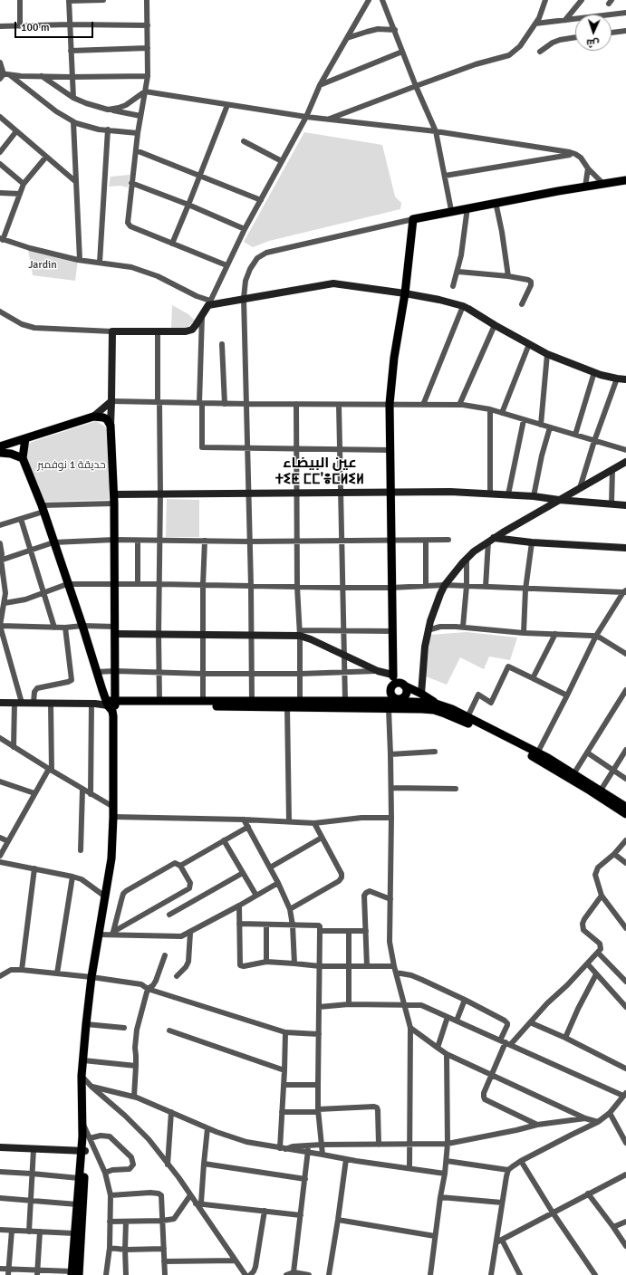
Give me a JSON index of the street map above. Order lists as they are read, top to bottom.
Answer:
{
  "districts": ["عين البيضاء ⵜⵉⵟ ⵎⵎ'ⴻⵎⵍⵉⵍ"],
  "parks": ["Jardin", "حديقة 1 نوفمبر"],
  "scale_bar": "100 m",
  "north": "bottom"
}
